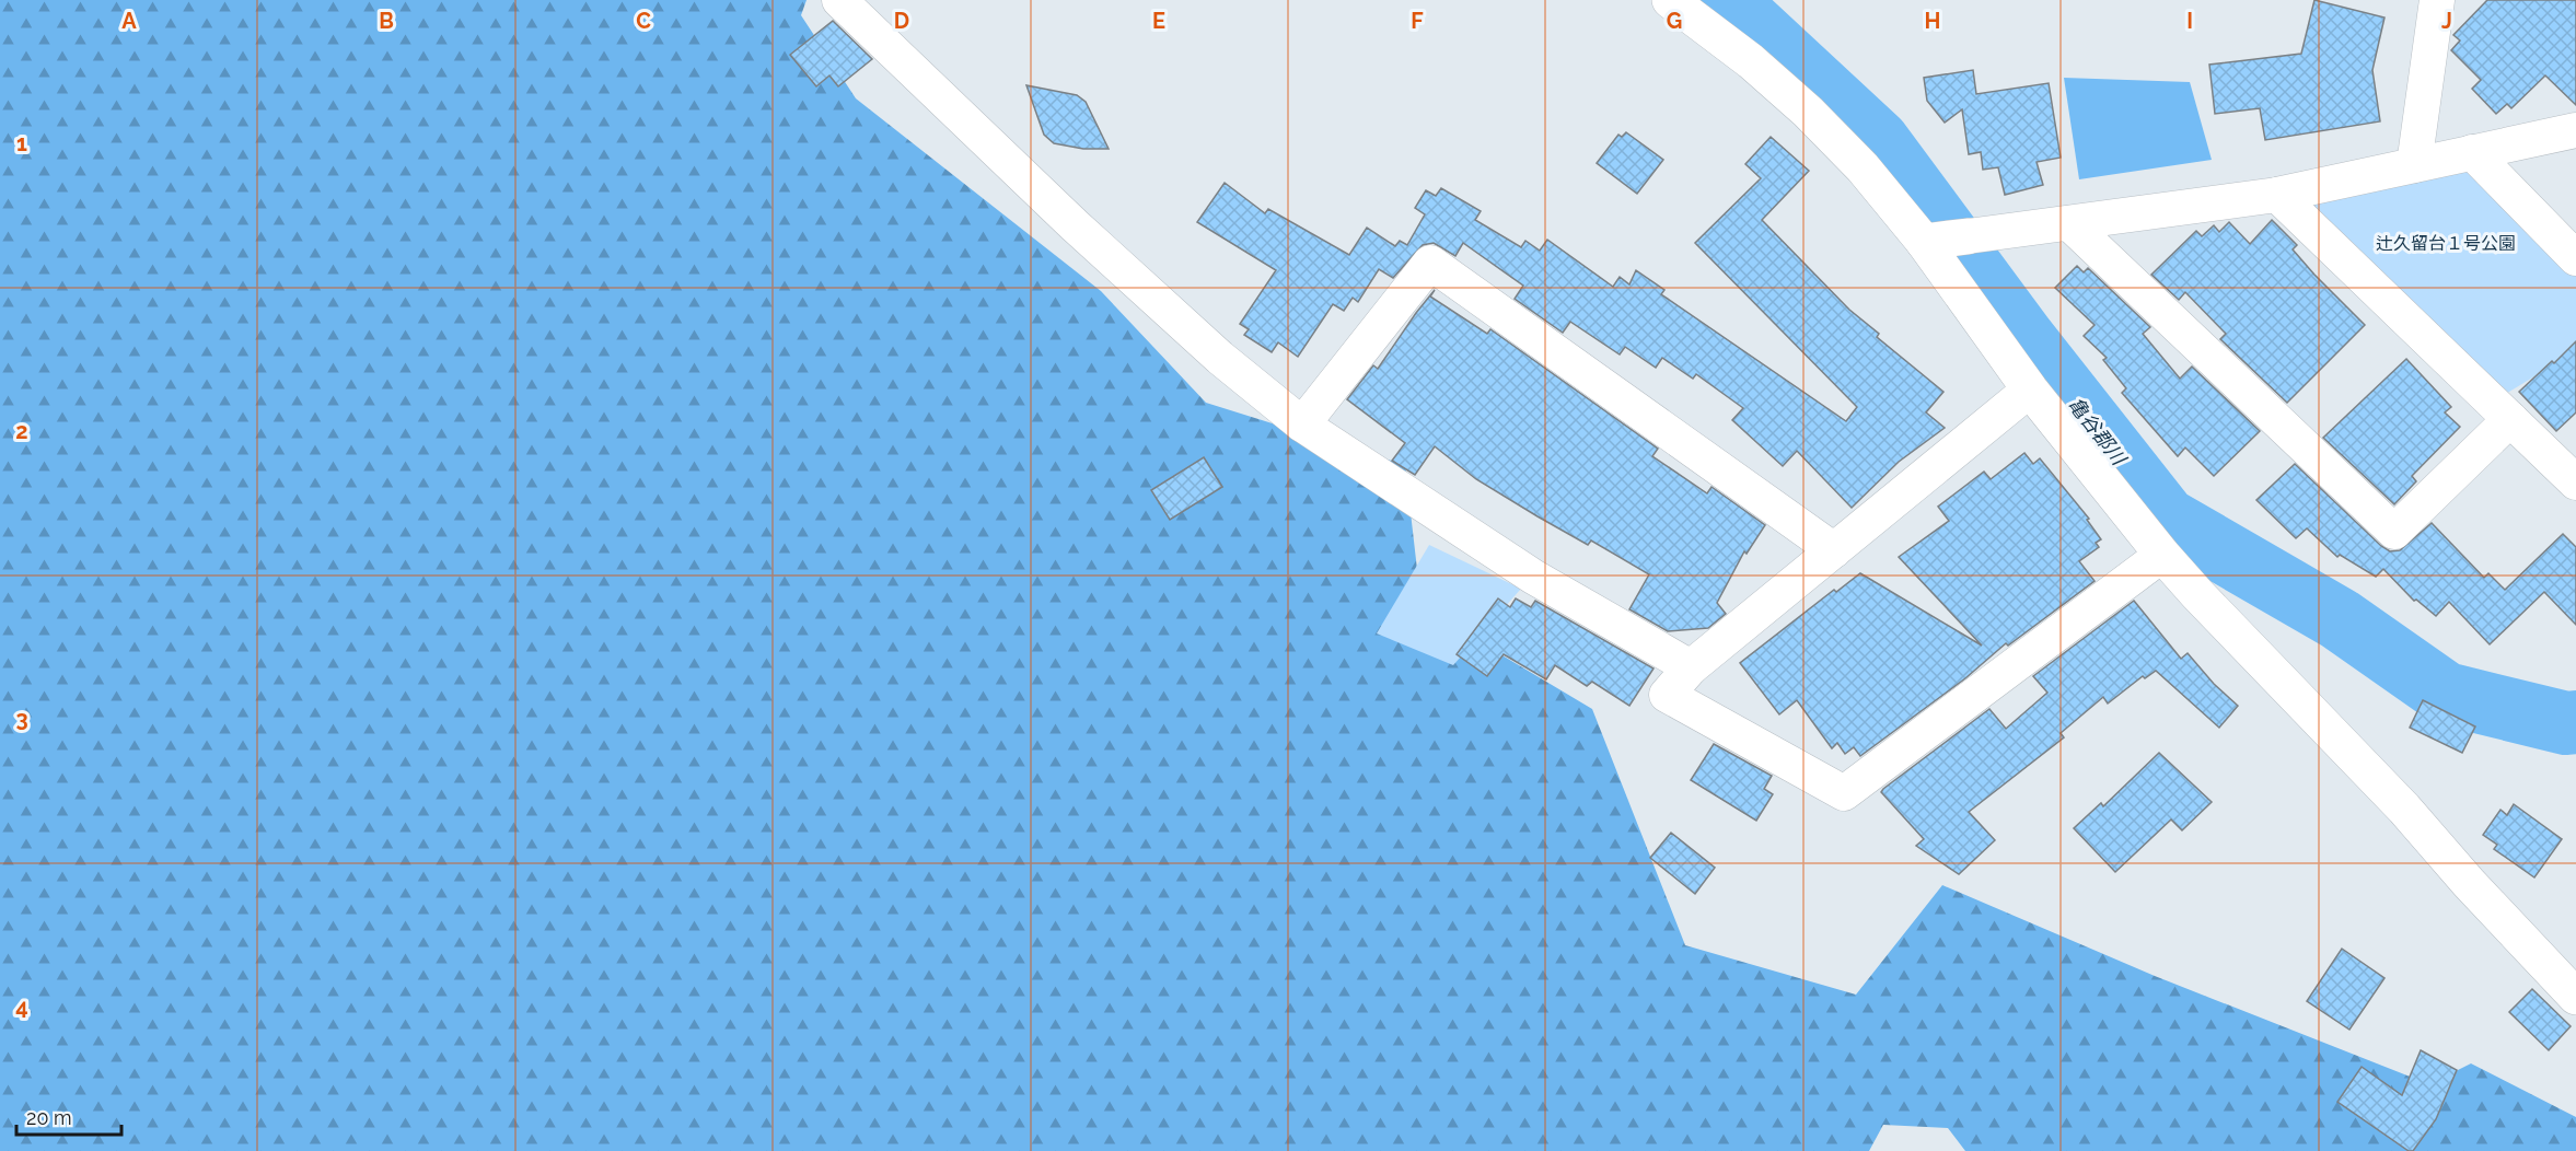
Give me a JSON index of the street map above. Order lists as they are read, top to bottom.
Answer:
{
  "water": ["亀谷郡川"],
  "parks": ["辻久留台１号公園"],
  "scale_bar": "20 m",
  "grid": {
    "columns": [
      "A",
      "B",
      "C",
      "D",
      "E",
      "F",
      "G",
      "H",
      "I",
      "J"
    ],
    "rows": [
      "1",
      "2",
      "3",
      "4"
    ]
  }
}
